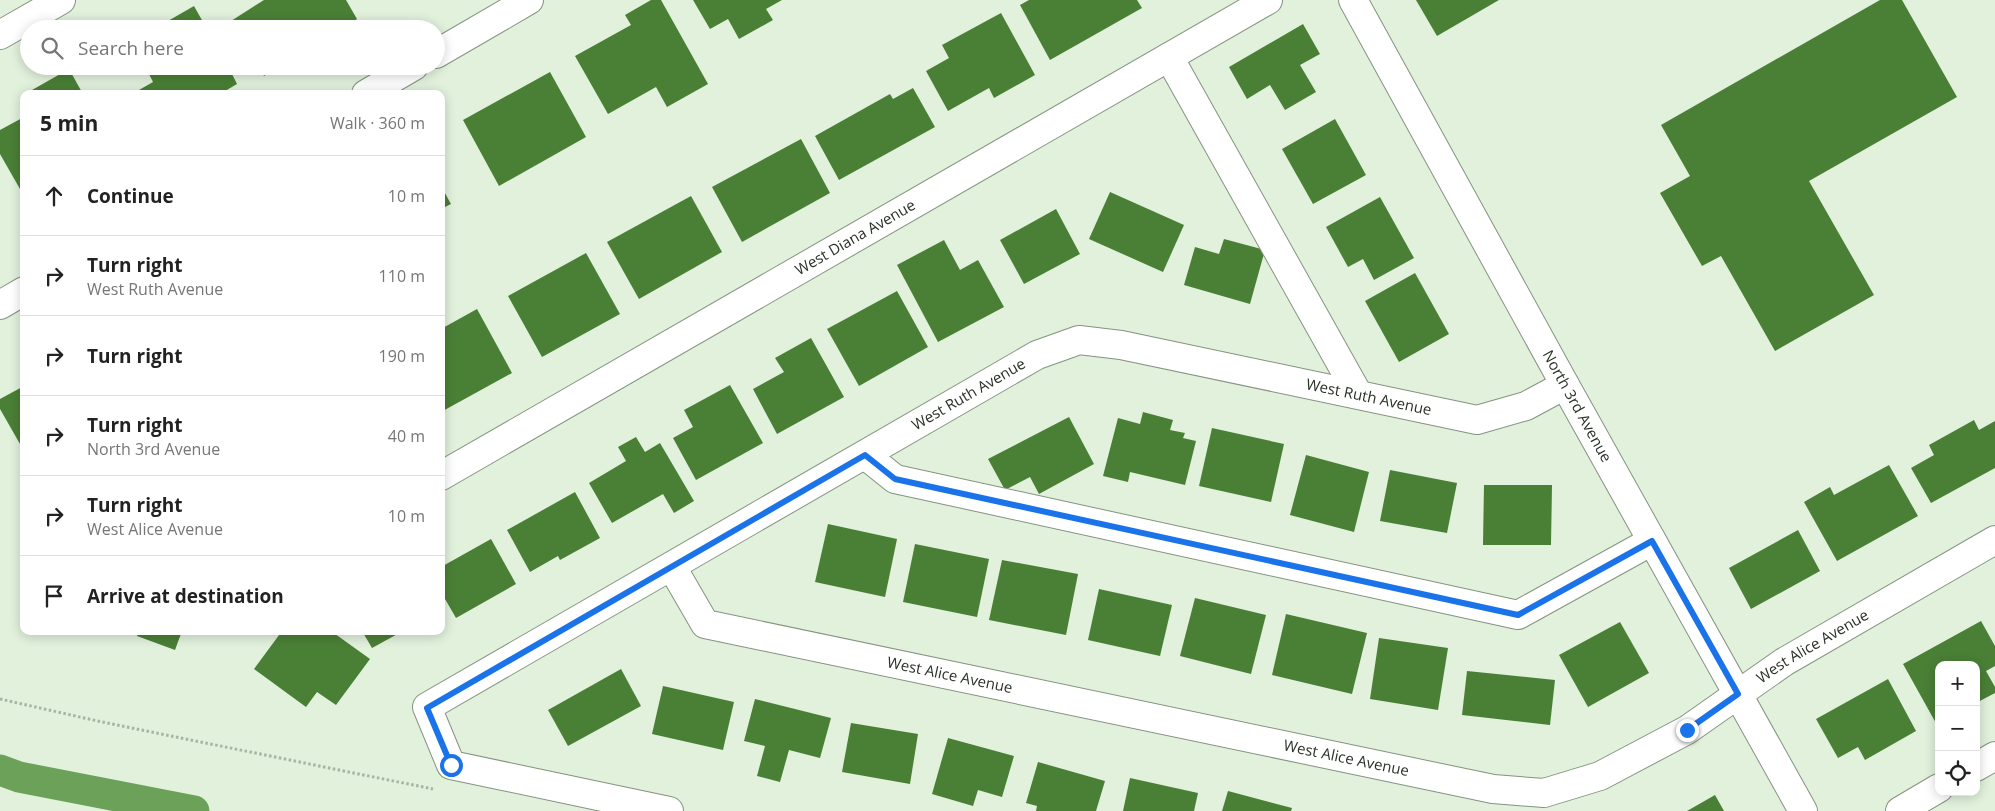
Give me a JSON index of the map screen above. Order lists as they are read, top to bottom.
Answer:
{
  "streets": {
    "street": [
      "West Diana Avenue",
      "West Ruth Avenue",
      "North 3rd Avenue",
      "West Alice Avenue"
    ]
  },
  "crossings": [
    ["West Ruth Avenue", "North 3rd Avenue"],
    ["West Ruth Avenue", "West Alice Avenue"],
    ["North 3rd Avenue", "West Alice Avenue"]
  ],
  "page": {
    "search": "Search here",
    "heading": ["5 min", "Walk · 360 m"],
    "list": [
      ["Continue", "10 m"],
      ["Turn right", "West Ruth Avenue", "110 m"],
      ["Turn right", "190 m"],
      ["Turn right", "North 3rd Avenue", "40 m"],
      ["Turn right", "West Alice Avenue", "10 m"],
      "Arrive at destination"
    ],
    "map_buttons": ["+", "−"]
  }
}
